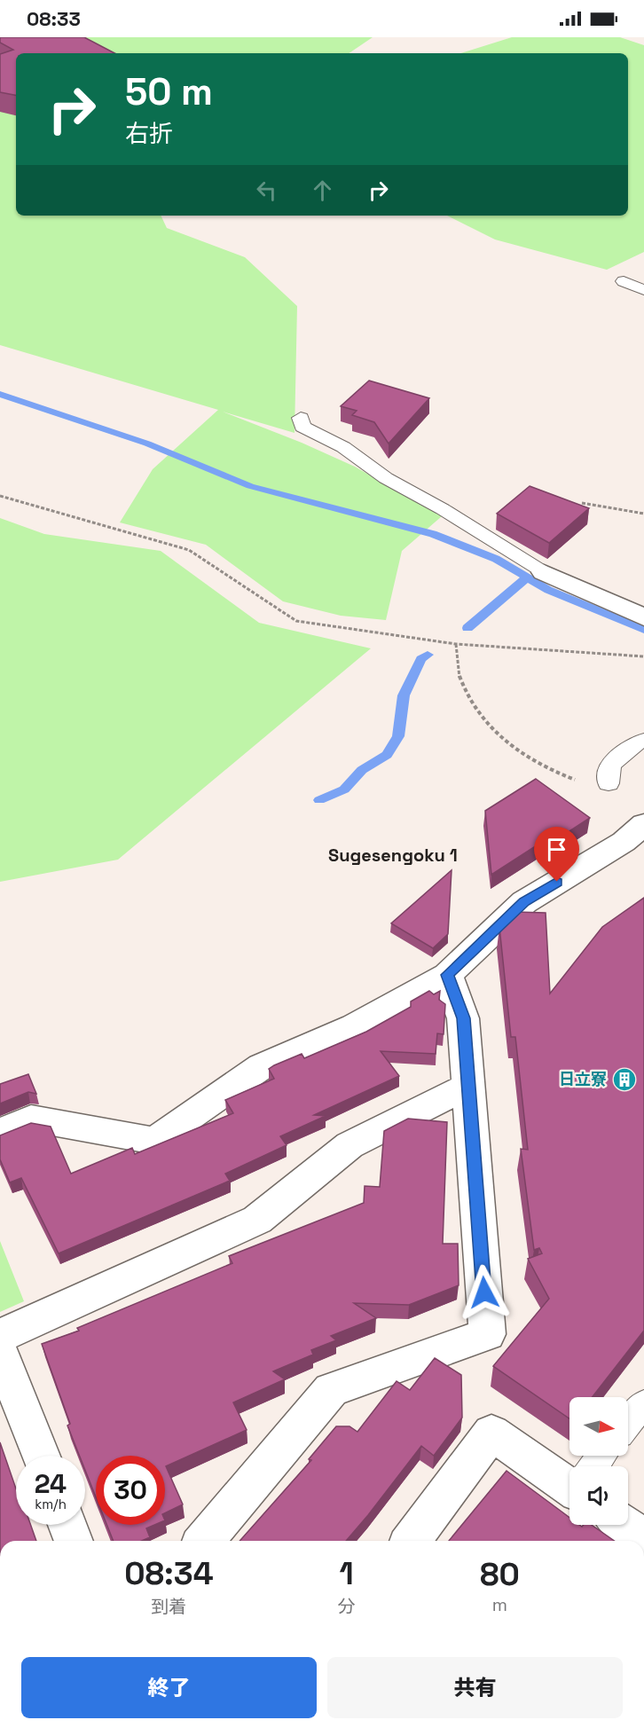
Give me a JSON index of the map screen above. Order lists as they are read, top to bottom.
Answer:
{
  "districts": ["Sugesengoku 1"],
  "places": {
    "building": ["日立寮"]
  },
  "north": "right",
  "page": {
    "status": "08:33",
    "turn": ["50 m", "右折"],
    "speed": "24 km/h",
    "limit": "30",
    "eta": [
      "08:34",
      "到着",
      "1",
      "分",
      "80",
      "m"
    ],
    "buttons": ["終了", "共有"]
  }
}
